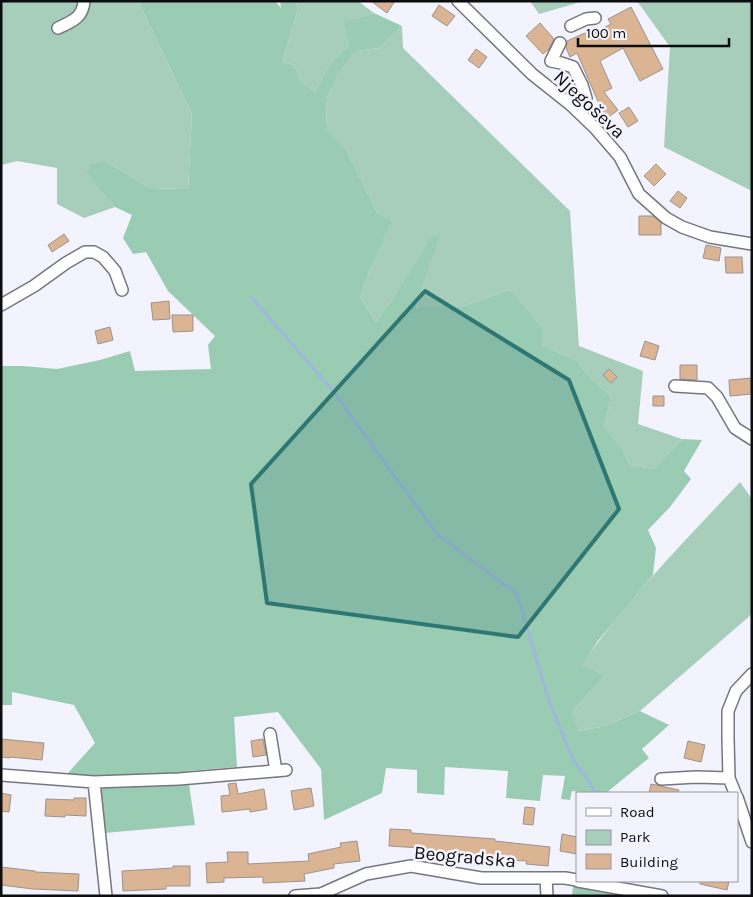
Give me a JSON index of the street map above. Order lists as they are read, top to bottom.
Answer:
{
  "streets": {
    "street": ["Njegoševa", "Beogradska"]
  },
  "legend": ["Road", "Park", "Building"],
  "scale_bar": "100 m"
}
